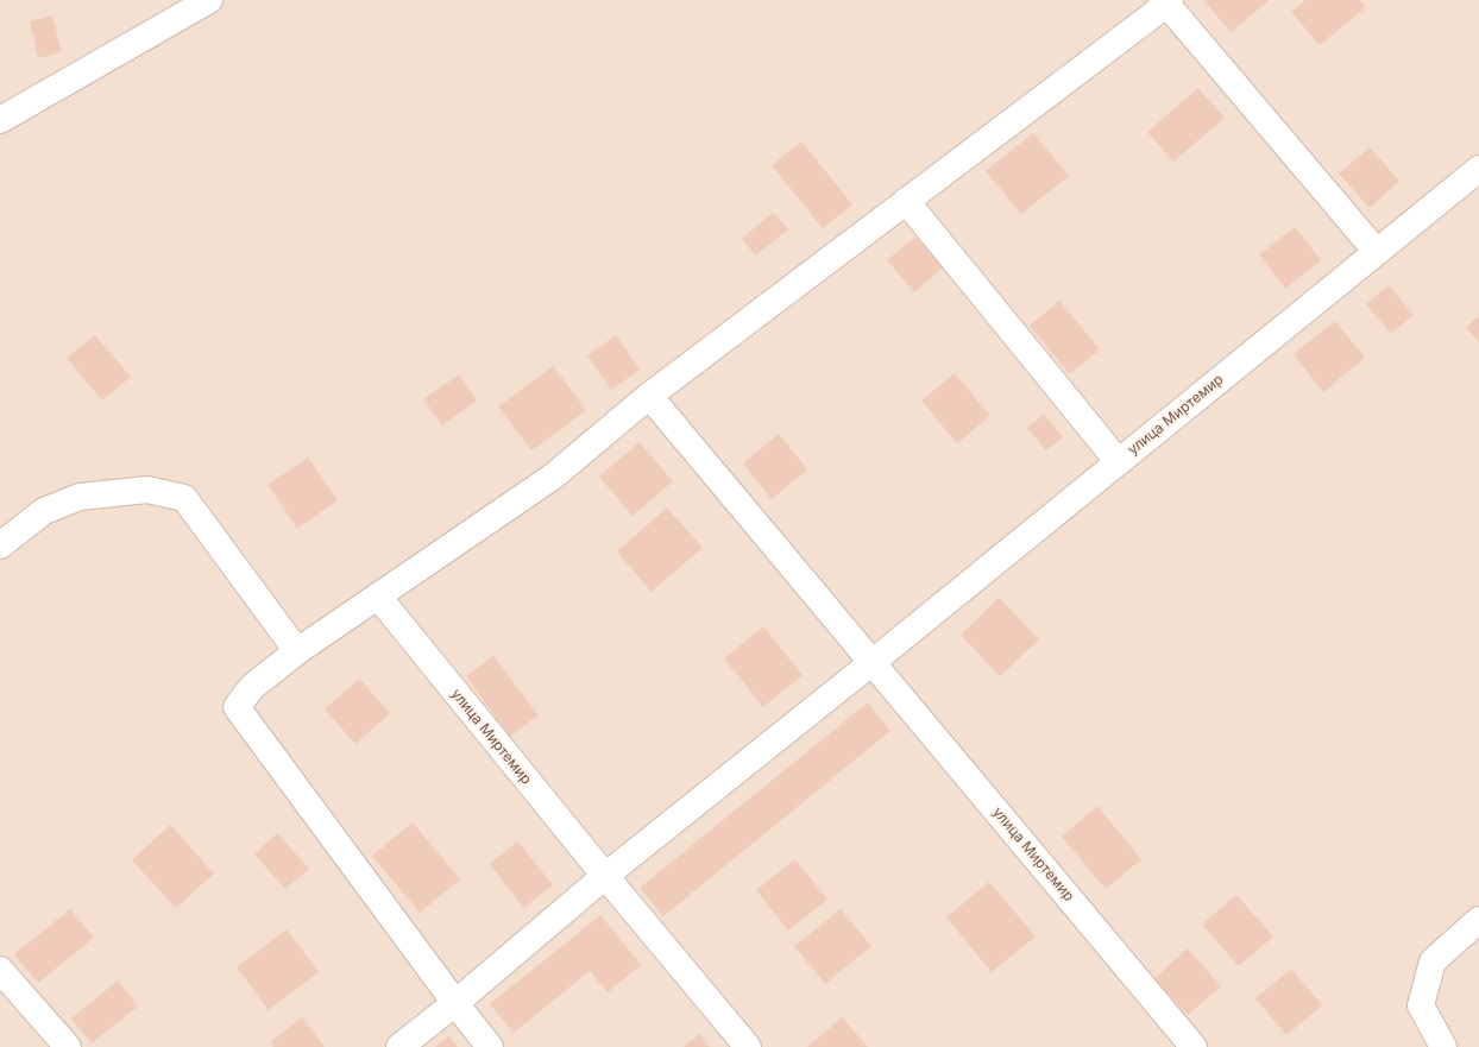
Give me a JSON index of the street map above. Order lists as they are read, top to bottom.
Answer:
{
  "streets": {
    "street": ["улица Миртемир"]
  }
}
